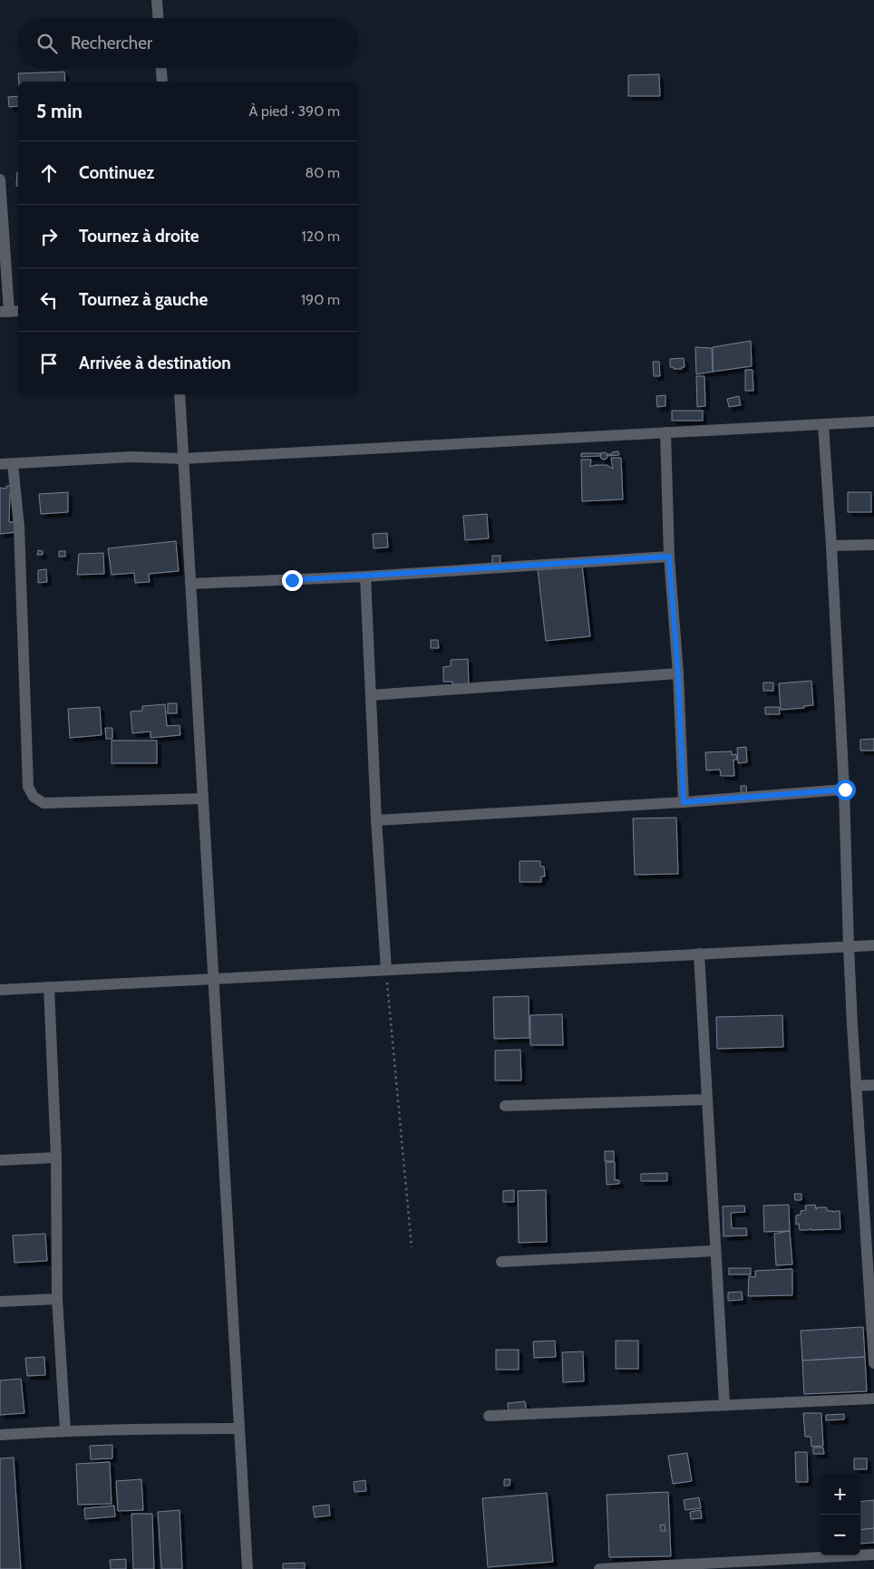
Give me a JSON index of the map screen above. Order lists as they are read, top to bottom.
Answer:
{
  "page": {
    "search": "Rechercher",
    "heading": ["5 min", "À pied · 390 m"],
    "list": [
      ["Continuez", "80 m"],
      ["Tournez à droite", "120 m"],
      ["Tournez à gauche", "190 m"],
      "Arrivée à destination"
    ],
    "map_buttons": ["+", "−"]
  }
}
